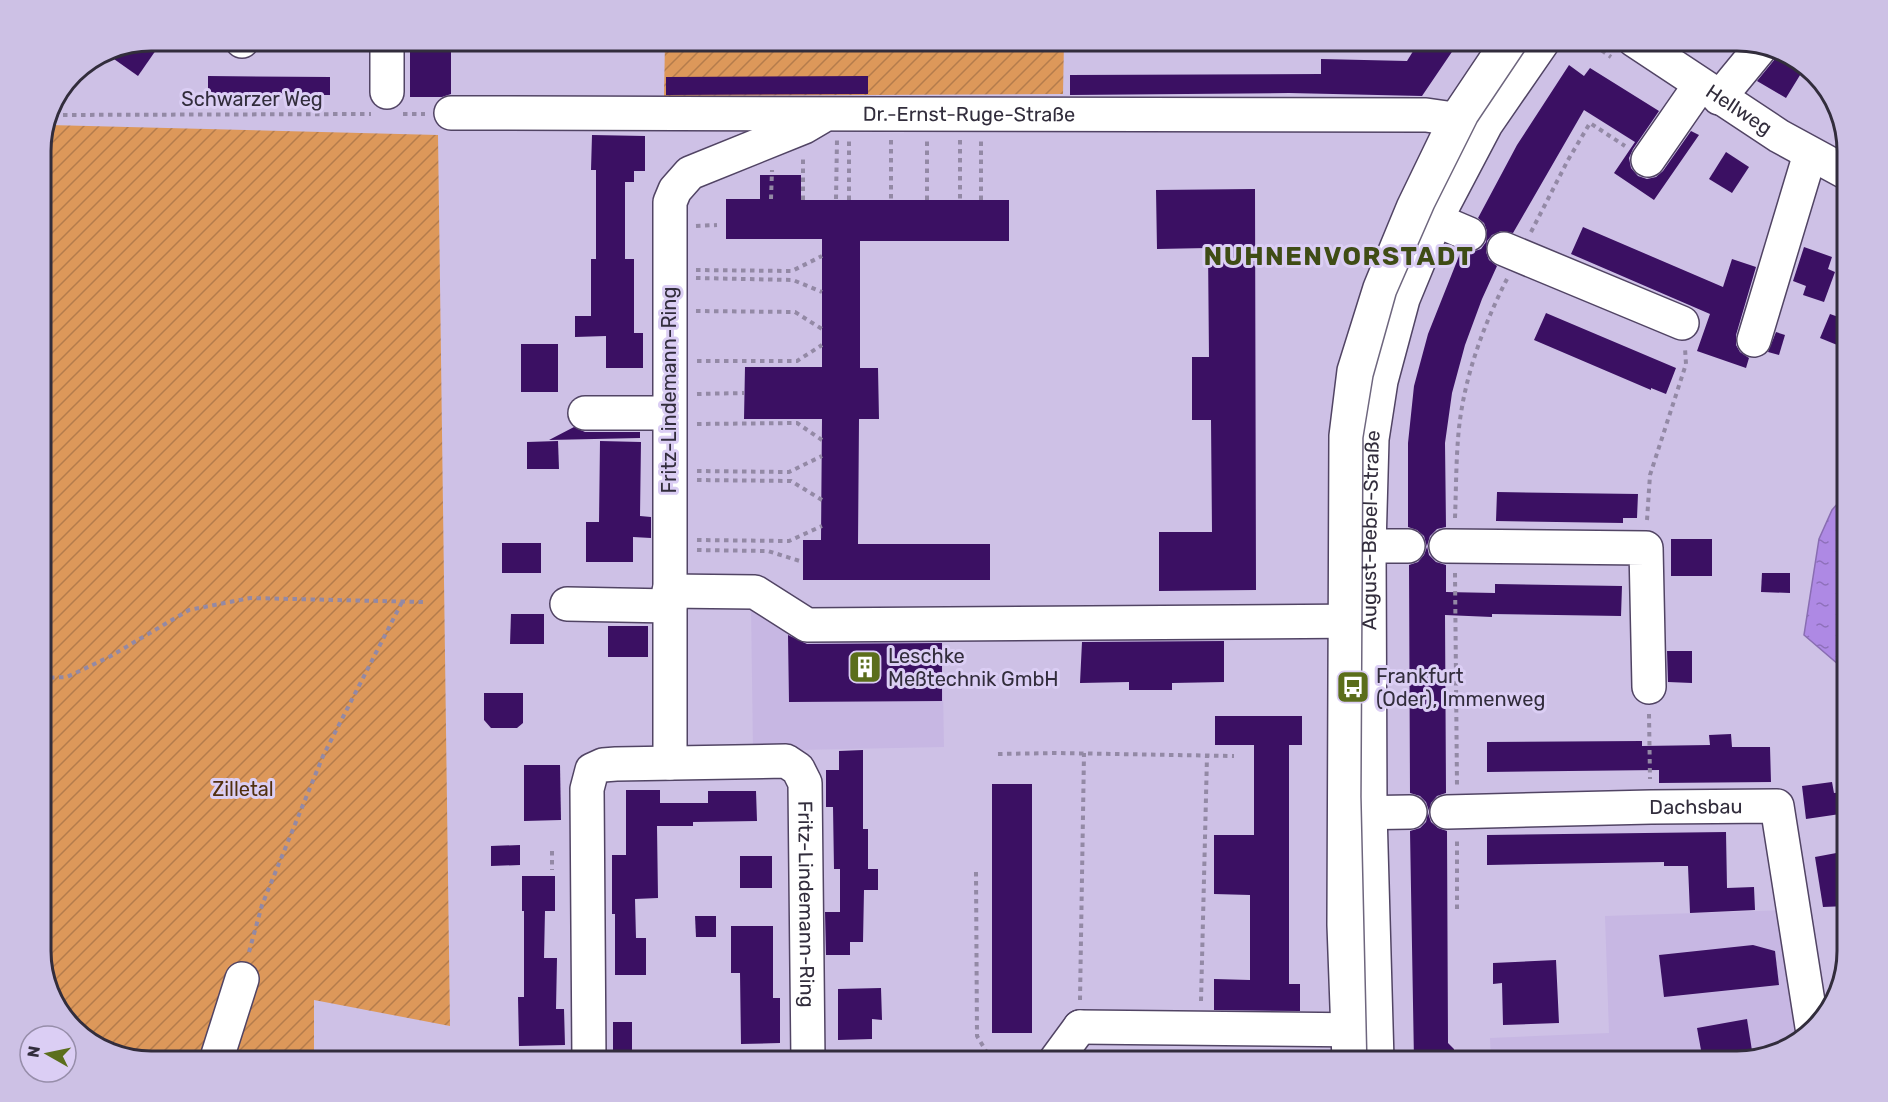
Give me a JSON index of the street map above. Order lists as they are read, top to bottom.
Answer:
{
  "streets": {
    "street": [
      "Hellweg",
      "Dr.-Ernst-Ruge-Straße",
      "Fritz-Lindemann-Ring",
      "August-Bebel-Straße",
      "Dachsbau"
    ],
    "path": ["Schwarzer Weg"]
  },
  "crossings": [
    ["Schwarzer Weg", "Dr.-Ernst-Ruge-Straße"],
    ["Dr.-Ernst-Ruge-Straße", "Fritz-Lindemann-Ring"],
    ["Dr.-Ernst-Ruge-Straße", "August-Bebel-Straße"]
  ],
  "districts": ["NUHNENVORSTADT"],
  "parks": ["Zilletal"],
  "places": {
    "building": ["Leschke Meßtechnik GmbH"],
    "bus stop": ["Frankfurt (Oder), Immenweg"]
  },
  "north": "left"
}
